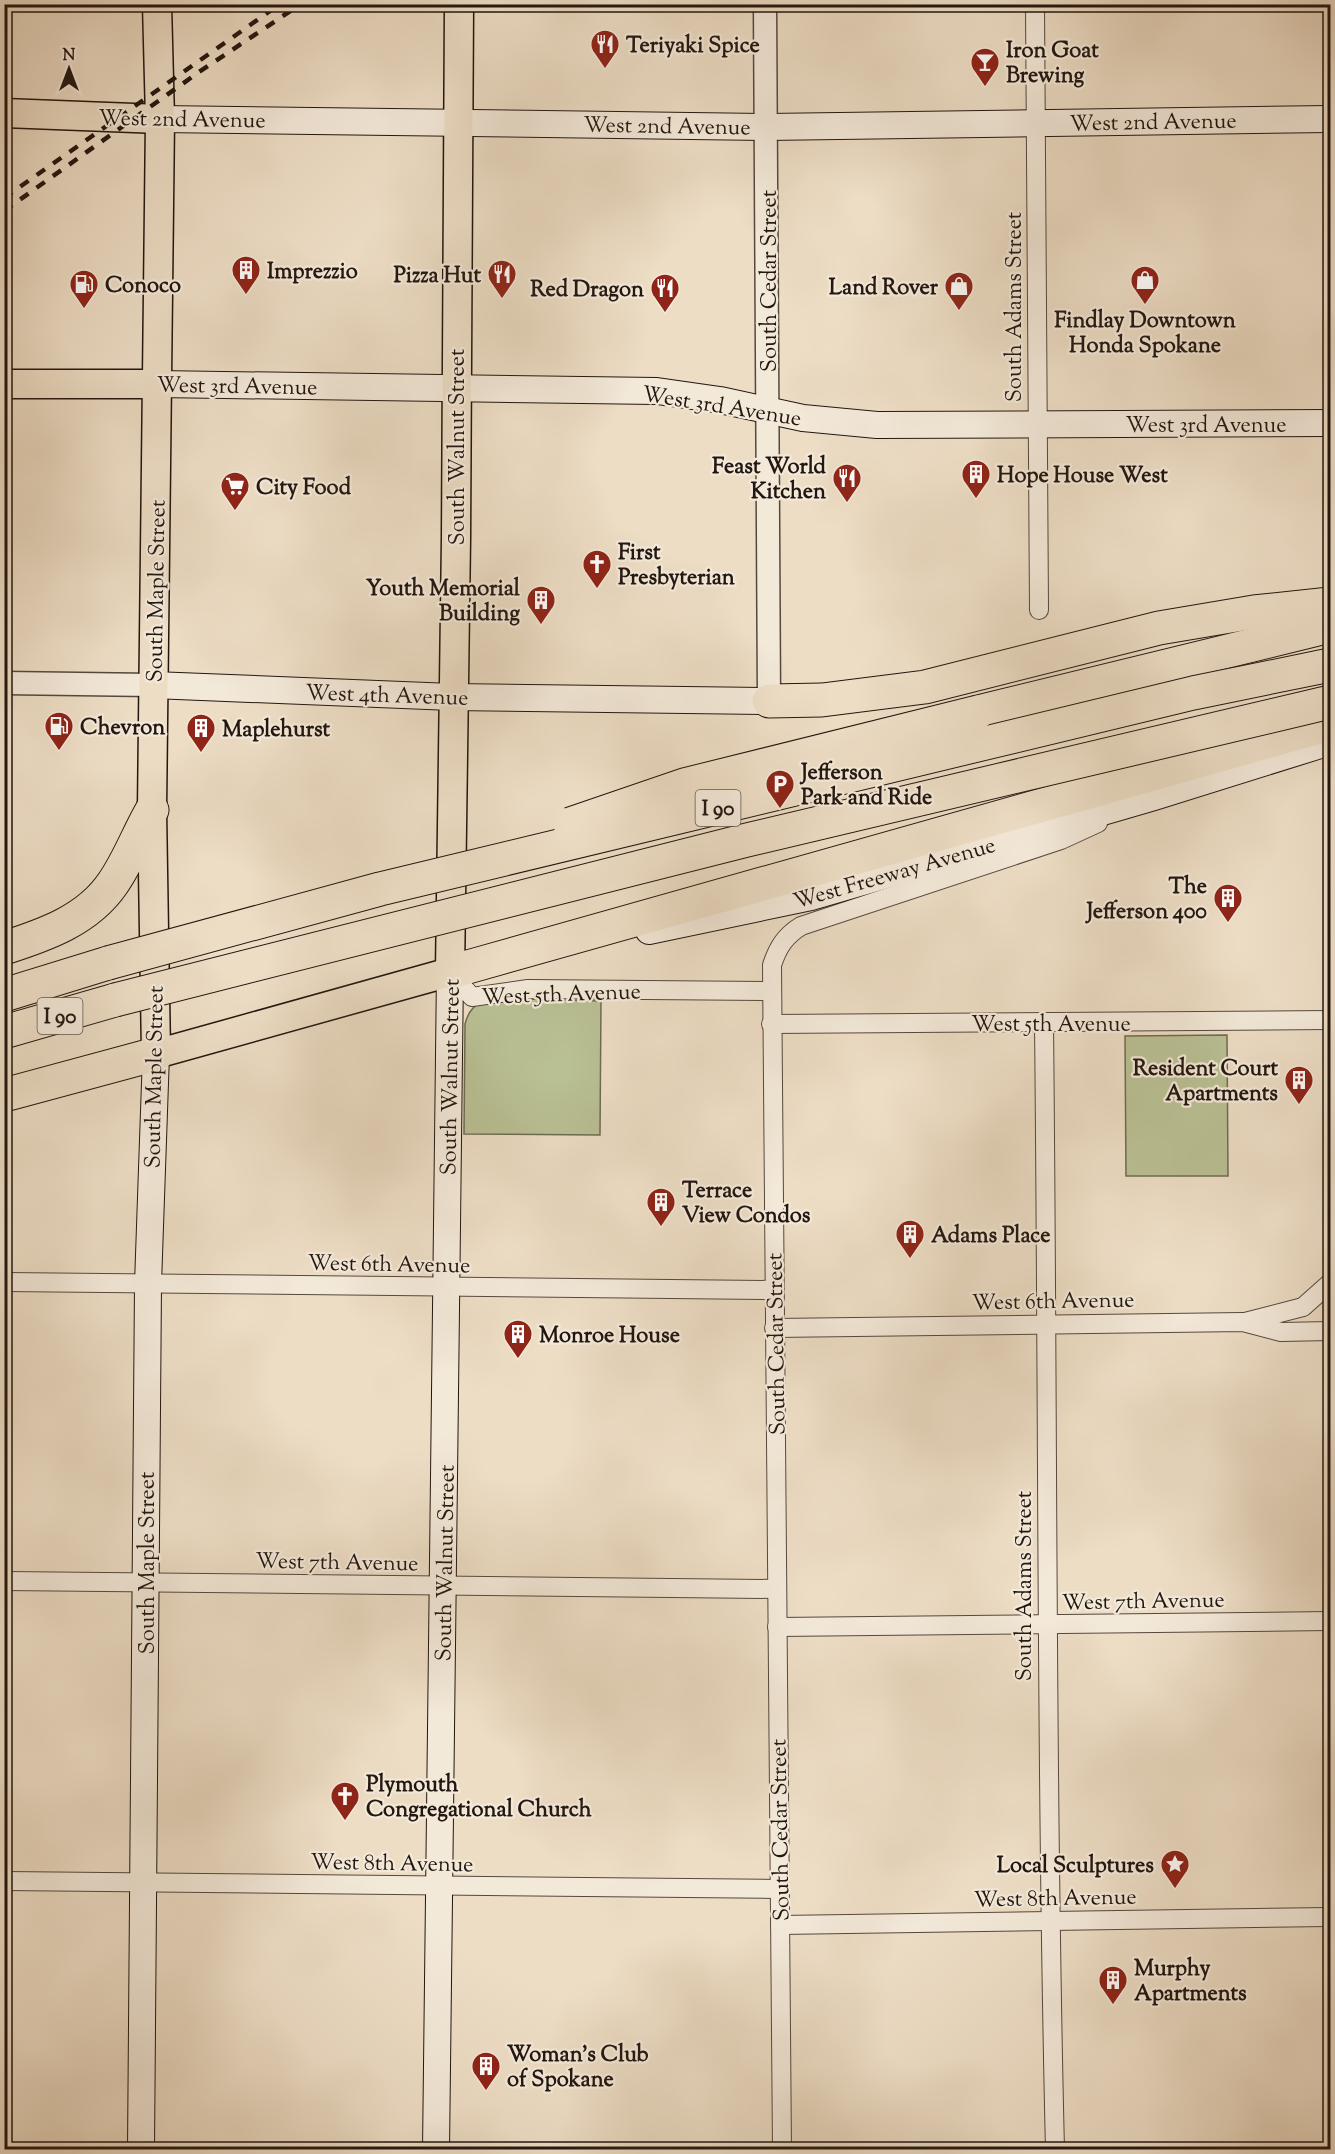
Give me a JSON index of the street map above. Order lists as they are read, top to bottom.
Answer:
{
  "streets": {
    "highway": ["I 90"],
    "main road": [
      "West 2nd Avenue",
      "West 3rd Avenue",
      "South Walnut Street",
      "South Maple Street",
      "West 4th Avenue",
      "West Freeway Avenue",
      "West 5th Avenue"
    ],
    "street": [
      "South Cedar Street",
      "South Adams Street",
      "West 6th Avenue",
      "West 7th Avenue",
      "West 8th Avenue"
    ]
  },
  "crossings": [
    ["West 2nd Avenue", "South Cedar Street"],
    ["West 2nd Avenue", "South Adams Street"],
    ["West 2nd Avenue", "South Walnut Street"],
    ["West 2nd Avenue", "South Maple Street"],
    ["South Cedar Street", "West 3rd Avenue"],
    ["South Cedar Street", "West 4th Avenue"],
    ["South Cedar Street", "West Freeway Avenue"],
    ["South Cedar Street", "West 5th Avenue"],
    ["South Cedar Street", "West 6th Avenue"],
    ["South Cedar Street", "West 7th Avenue"],
    ["South Cedar Street", "West 8th Avenue"],
    ["South Adams Street", "West 3rd Avenue"],
    ["South Adams Street", "West 5th Avenue"],
    ["South Adams Street", "West 6th Avenue"],
    ["South Adams Street", "West 7th Avenue"],
    ["South Adams Street", "West 8th Avenue"],
    ["West 3rd Avenue", "South Walnut Street"],
    ["West 3rd Avenue", "South Maple Street"],
    ["South Walnut Street", "West 4th Avenue"],
    ["South Walnut Street", "West Freeway Avenue"],
    ["South Walnut Street", "West 5th Avenue"],
    ["South Walnut Street", "West 6th Avenue"],
    ["South Walnut Street", "West 7th Avenue"],
    ["South Walnut Street", "West 8th Avenue"],
    ["South Maple Street", "West 4th Avenue"],
    ["South Maple Street", "West 5th Avenue"],
    ["South Maple Street", "West 6th Avenue"],
    ["South Maple Street", "West 7th Avenue"],
    ["South Maple Street", "West 8th Avenue"],
    ["West Freeway Avenue", "West 5th Avenue"]
  ],
  "places": {
    "restaurant": [
      "Teriyaki Spice",
      "Pizza Hut",
      "Red Dragon",
      "Feast World Kitchen"
    ],
    "bar": ["Iron Goat Brewing"],
    "building": [
      "Imprezzio",
      "Hope House West",
      "Youth Memorial Building",
      "Maplehurst",
      "The Jefferson 400",
      "Resident Court Apartments",
      "Terrace View Condos",
      "Adams Place",
      "Monroe House",
      "Murphy Apartments",
      "Woman's Club of Spokane"
    ],
    "shop": ["Findlay Downtown Honda Spokane", "Land Rover"],
    "fuel station": ["Conoco", "Chevron"],
    "supermarket": ["City Food"],
    "church": ["First Presbyterian", "Plymouth Congregational Church"],
    "parking": ["Jefferson Park and Ride"],
    "place": ["Local Sculptures"]
  },
  "north": "top"
}
